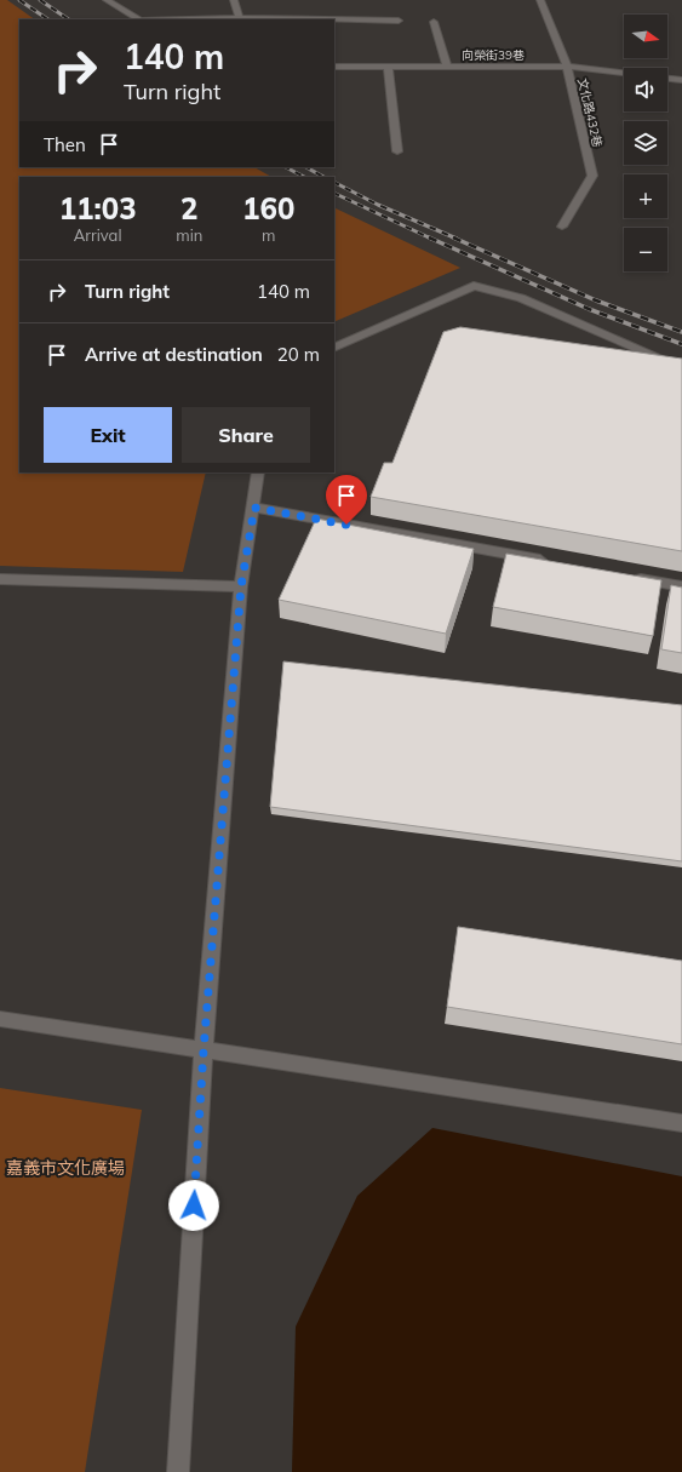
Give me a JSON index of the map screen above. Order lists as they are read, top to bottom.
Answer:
{
  "streets": {
    "street": ["向榮街39巷", "文化路432巷"]
  },
  "crossings": [
    ["向榮街39巷", "文化路432巷"]
  ],
  "parks": ["嘉義市文化廣場"],
  "north": "right",
  "page": {
    "map_buttons": ["+", "−"],
    "turn": ["140 m", "Turn right"],
    "then": "Then",
    "eta": [
      "11:03",
      "Arrival",
      "2",
      "min",
      "160",
      "m"
    ],
    "list": [
      {
        "name": "Turn right",
        "value": "140 m"
      },
      {
        "name": "Arrive at destination",
        "value": "20 m"
      }
    ],
    "buttons": ["Exit", "Share"]
  }
}
